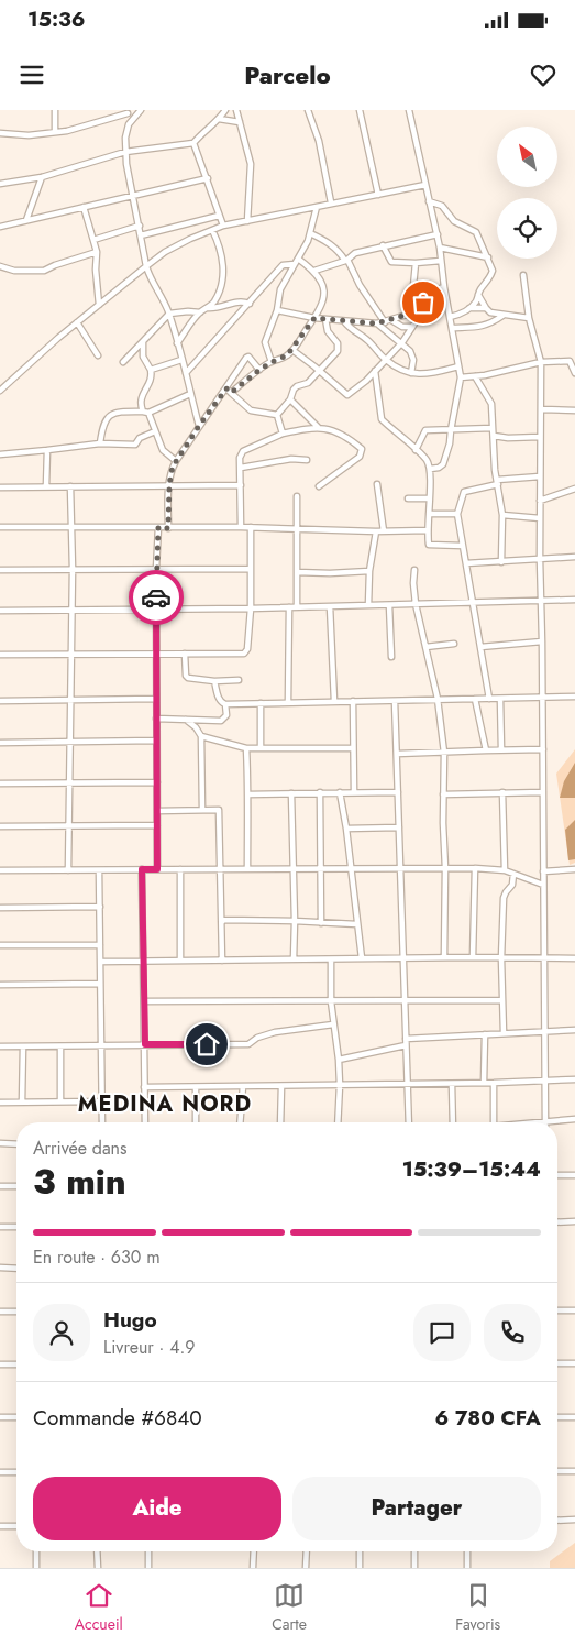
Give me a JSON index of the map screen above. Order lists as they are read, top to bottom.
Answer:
{
  "districts": ["MEDINA NORD"],
  "north": "top left",
  "page": {
    "status": "15:36",
    "header": "Parcelo",
    "heading": ["3 min", "Arrivée dans", "15:39–15:44"],
    "panel": [
      "Hugo",
      "Livreur · 4.9",
      "Commande #6840",
      "6 780 CFA"
    ],
    "bar": "En route · 630 m",
    "buttons": ["Aide", "Partager"],
    "tabs": ["Accueil", "Carte", "Favoris"]
  }
}
